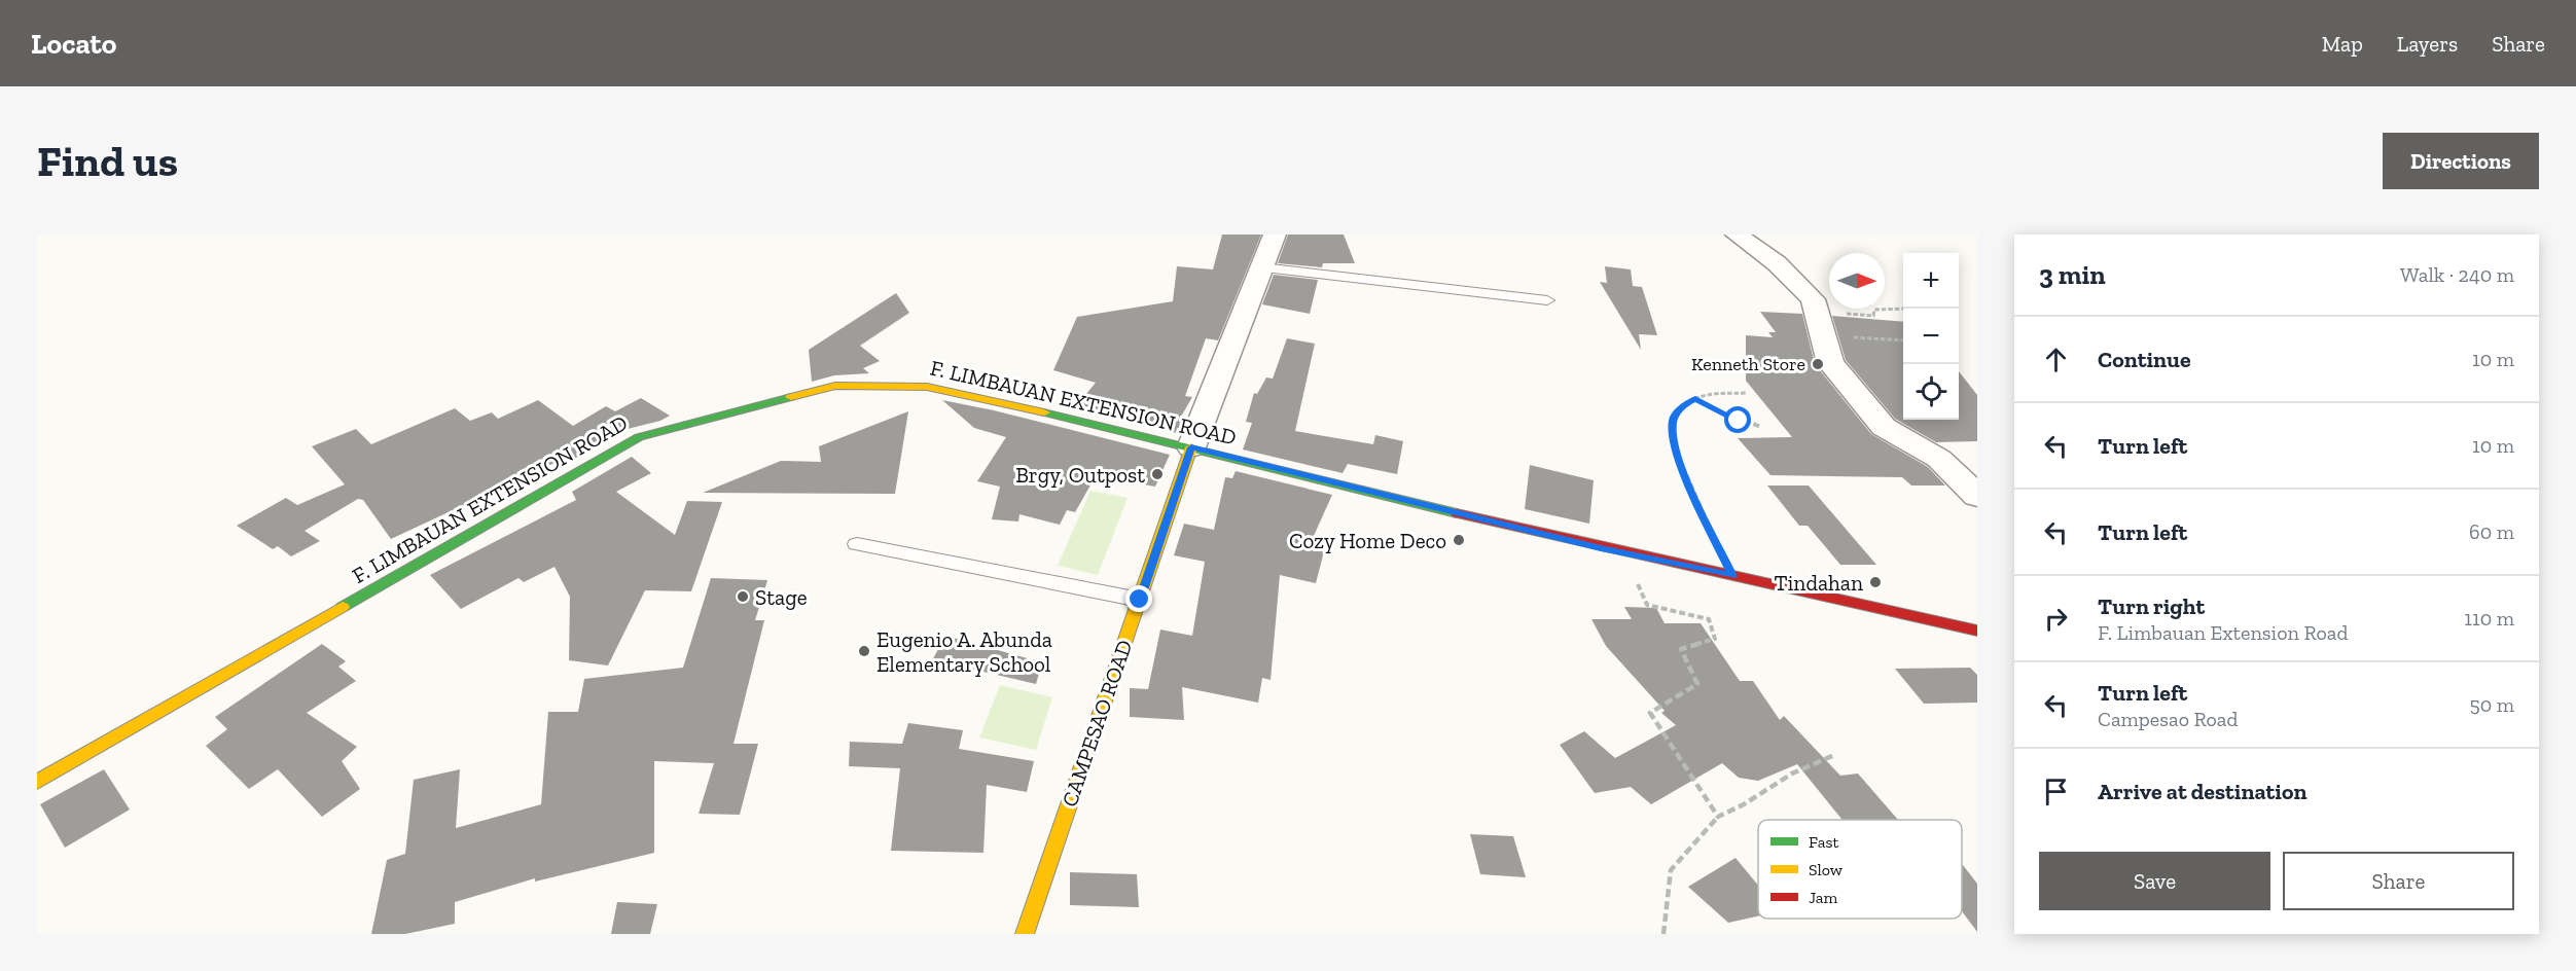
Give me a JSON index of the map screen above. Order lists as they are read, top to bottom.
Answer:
{
  "streets": {
    "street": ["F. LIMBAUAN EXTENSION ROAD", "CAMPESAO ROAD"]
  },
  "crossings": [
    ["F. LIMBAUAN EXTENSION ROAD", "CAMPESAO ROAD"]
  ],
  "places": [
    "Kenneth Store",
    "Brgy, Outpost",
    "Cozy Home Deco",
    "Tindahan",
    "Stage",
    "Eugenio A. Abunda Elementary School"
  ],
  "legend": ["Fast", "Slow", "Jam"],
  "north": "right",
  "page": {
    "header": "Locato",
    "nav": ["Map", "Layers", "Share"],
    "buttons": [
      "Directions",
      ["Save", "Share"]
    ],
    "title": "Find us",
    "heading": ["3 min", "Walk · 240 m"],
    "map_buttons": ["+", "−"],
    "list": [
      ["Continue", "10 m"],
      ["Turn left", "10 m"],
      ["Turn left", "60 m"],
      ["Turn right", "F. Limbauan Extension Road", "110 m"],
      ["Turn left", "Campesao Road", "50 m"],
      "Arrive at destination"
    ]
  }
}
